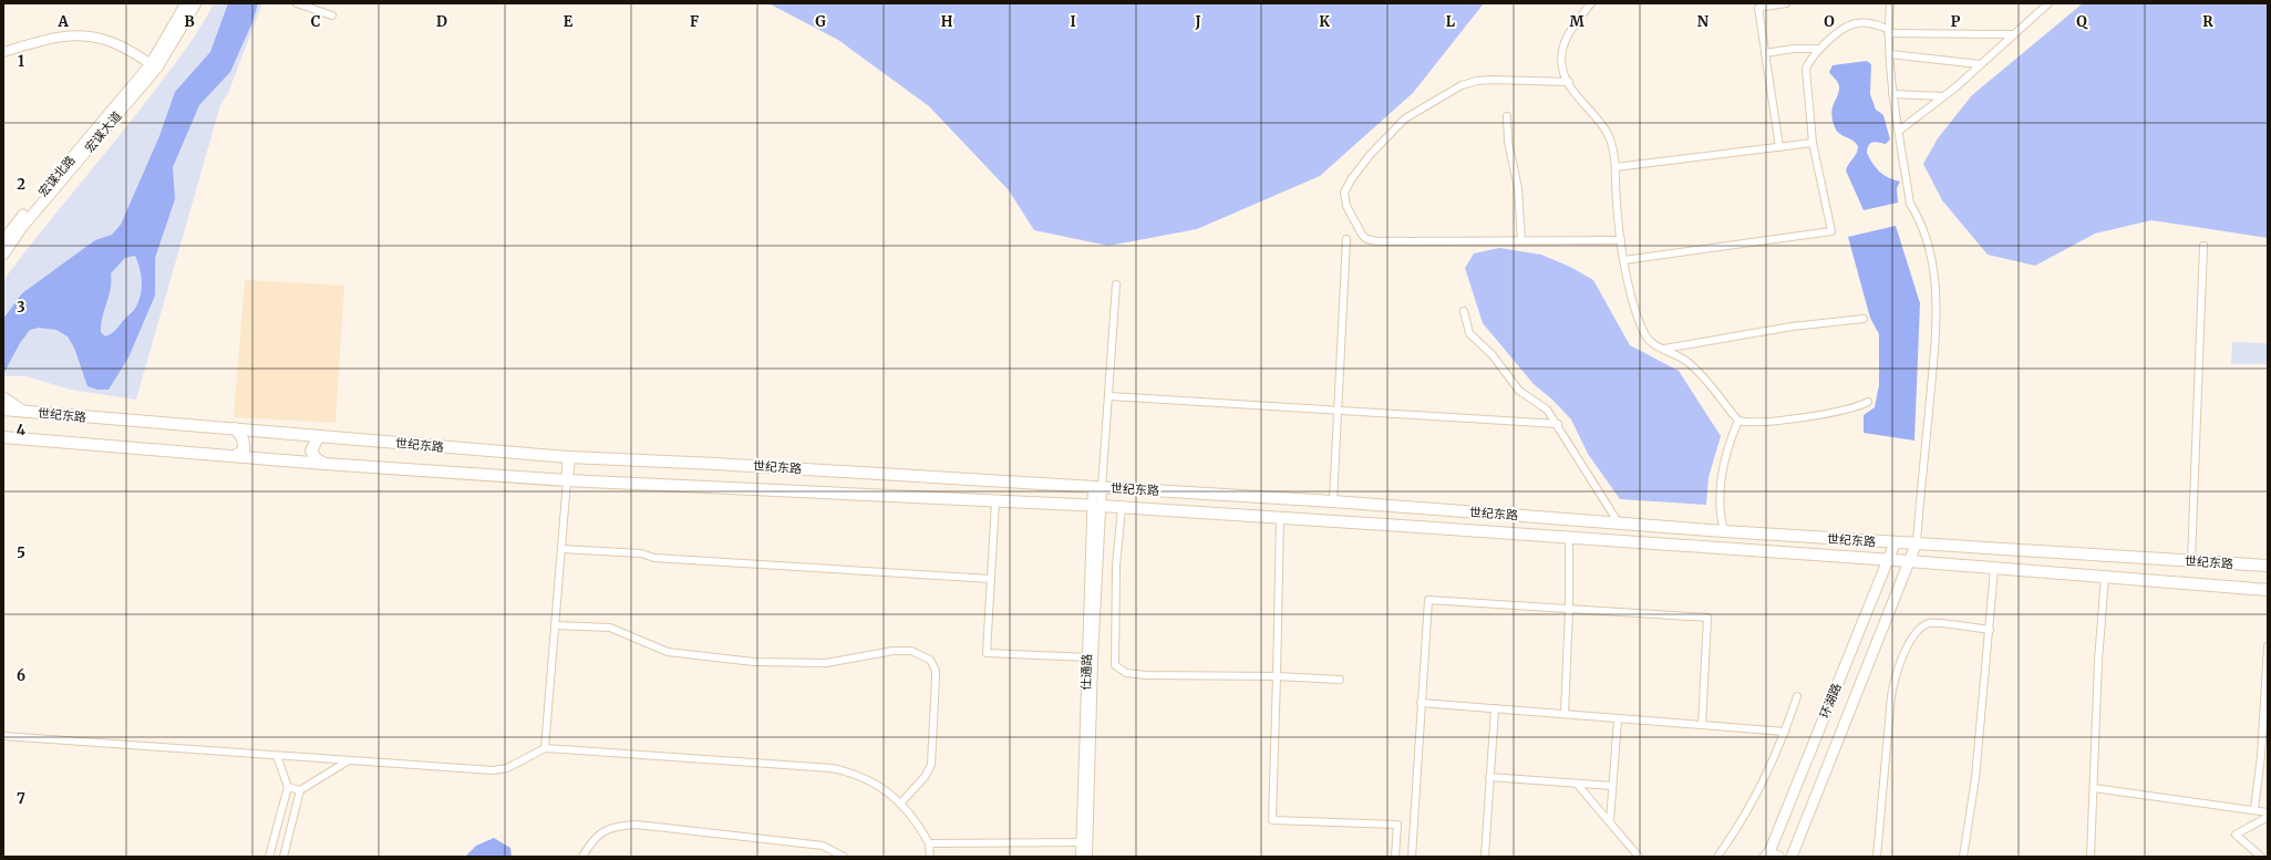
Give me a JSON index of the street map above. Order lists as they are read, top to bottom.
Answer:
{
  "streets": {
    "main road": [
      "宏谋大道",
      "宏谋北路",
      "世纪东路",
      "环湖路"
    ],
    "street": ["仕通路"]
  },
  "crossings": [
    ["宏谋大道", "宏谋北路"],
    ["世纪东路", "仕通路"],
    ["世纪东路", "环湖路"]
  ],
  "grid": {
    "columns": [
      "A",
      "B",
      "C",
      "D",
      "E",
      "F",
      "G",
      "H",
      "I",
      "J",
      "K",
      "L",
      "M",
      "N",
      "O",
      "P",
      "Q",
      "R"
    ],
    "rows": [
      "1",
      "2",
      "3",
      "4",
      "5",
      "6",
      "7"
    ]
  }
}
